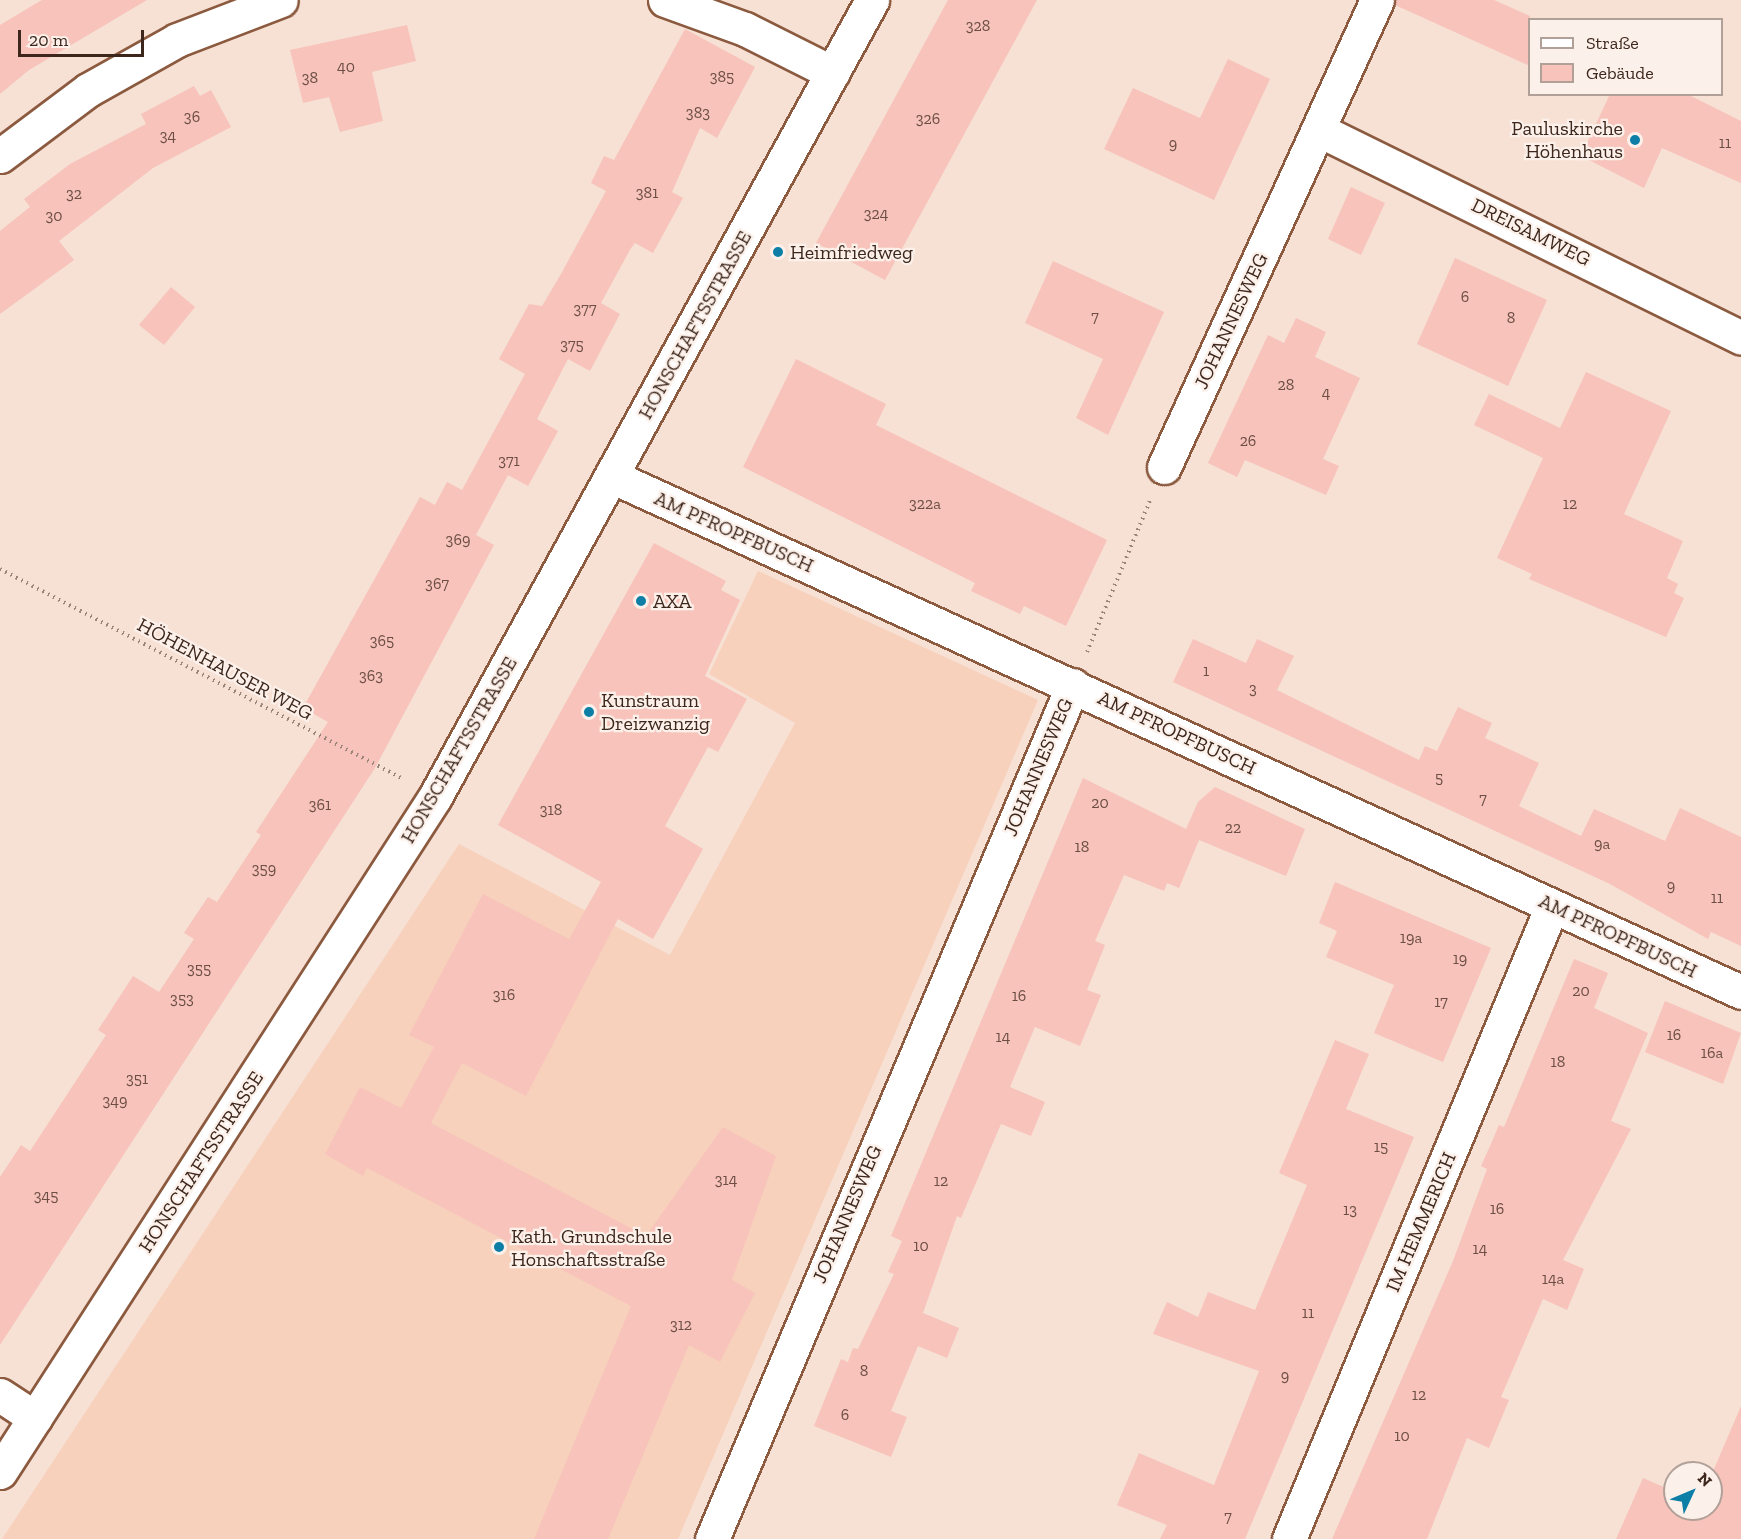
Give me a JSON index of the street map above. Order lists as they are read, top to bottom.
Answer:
{
  "streets": {
    "street": [
      "DREISAMWEG",
      "JOHANNESWEG",
      "HONSCHAFTSSTRASSE",
      "AM PFROPFBUSCH",
      "IM HEMMERICH"
    ],
    "path": ["HÖHENHAUSER WEG"]
  },
  "crossings": [
    ["DREISAMWEG", "JOHANNESWEG"],
    ["JOHANNESWEG", "AM PFROPFBUSCH"],
    ["HONSCHAFTSSTRASSE", "AM PFROPFBUSCH"],
    ["HONSCHAFTSSTRASSE", "HÖHENHAUSER WEG"],
    ["AM PFROPFBUSCH", "IM HEMMERICH"]
  ],
  "places": [
    "Pauluskirche Höhenhaus",
    "Heimfriedweg",
    "AXA",
    "Kunstraum Dreizwanzig",
    "Kath. Grundschule Honschaftsstraße"
  ],
  "house_numbers": [
    "328",
    "40",
    "385",
    "38",
    "383",
    "36",
    "326",
    "34",
    "11",
    "9",
    "381",
    "32",
    "324",
    "30",
    "6",
    "377",
    "7",
    "8",
    "375",
    "28",
    "4",
    "26",
    "371",
    "322a",
    "12",
    "369",
    "367",
    "365",
    "1",
    "363",
    "3",
    "5",
    "7",
    "20",
    "361",
    "318",
    "22",
    "9a",
    "18",
    "359",
    "9",
    "11",
    "19a",
    "19",
    "355",
    "20",
    "316",
    "16",
    "353",
    "17",
    "16",
    "14",
    "16a",
    "18",
    "351",
    "349",
    "15",
    "314",
    "12",
    "345",
    "16",
    "13",
    "10",
    "14",
    "14a",
    "11",
    "312",
    "8",
    "9",
    "12",
    "6",
    "10",
    "7"
  ],
  "legend": ["Straße", "Gebäude"],
  "scale_bar": "20 m",
  "north": "top right"
}
